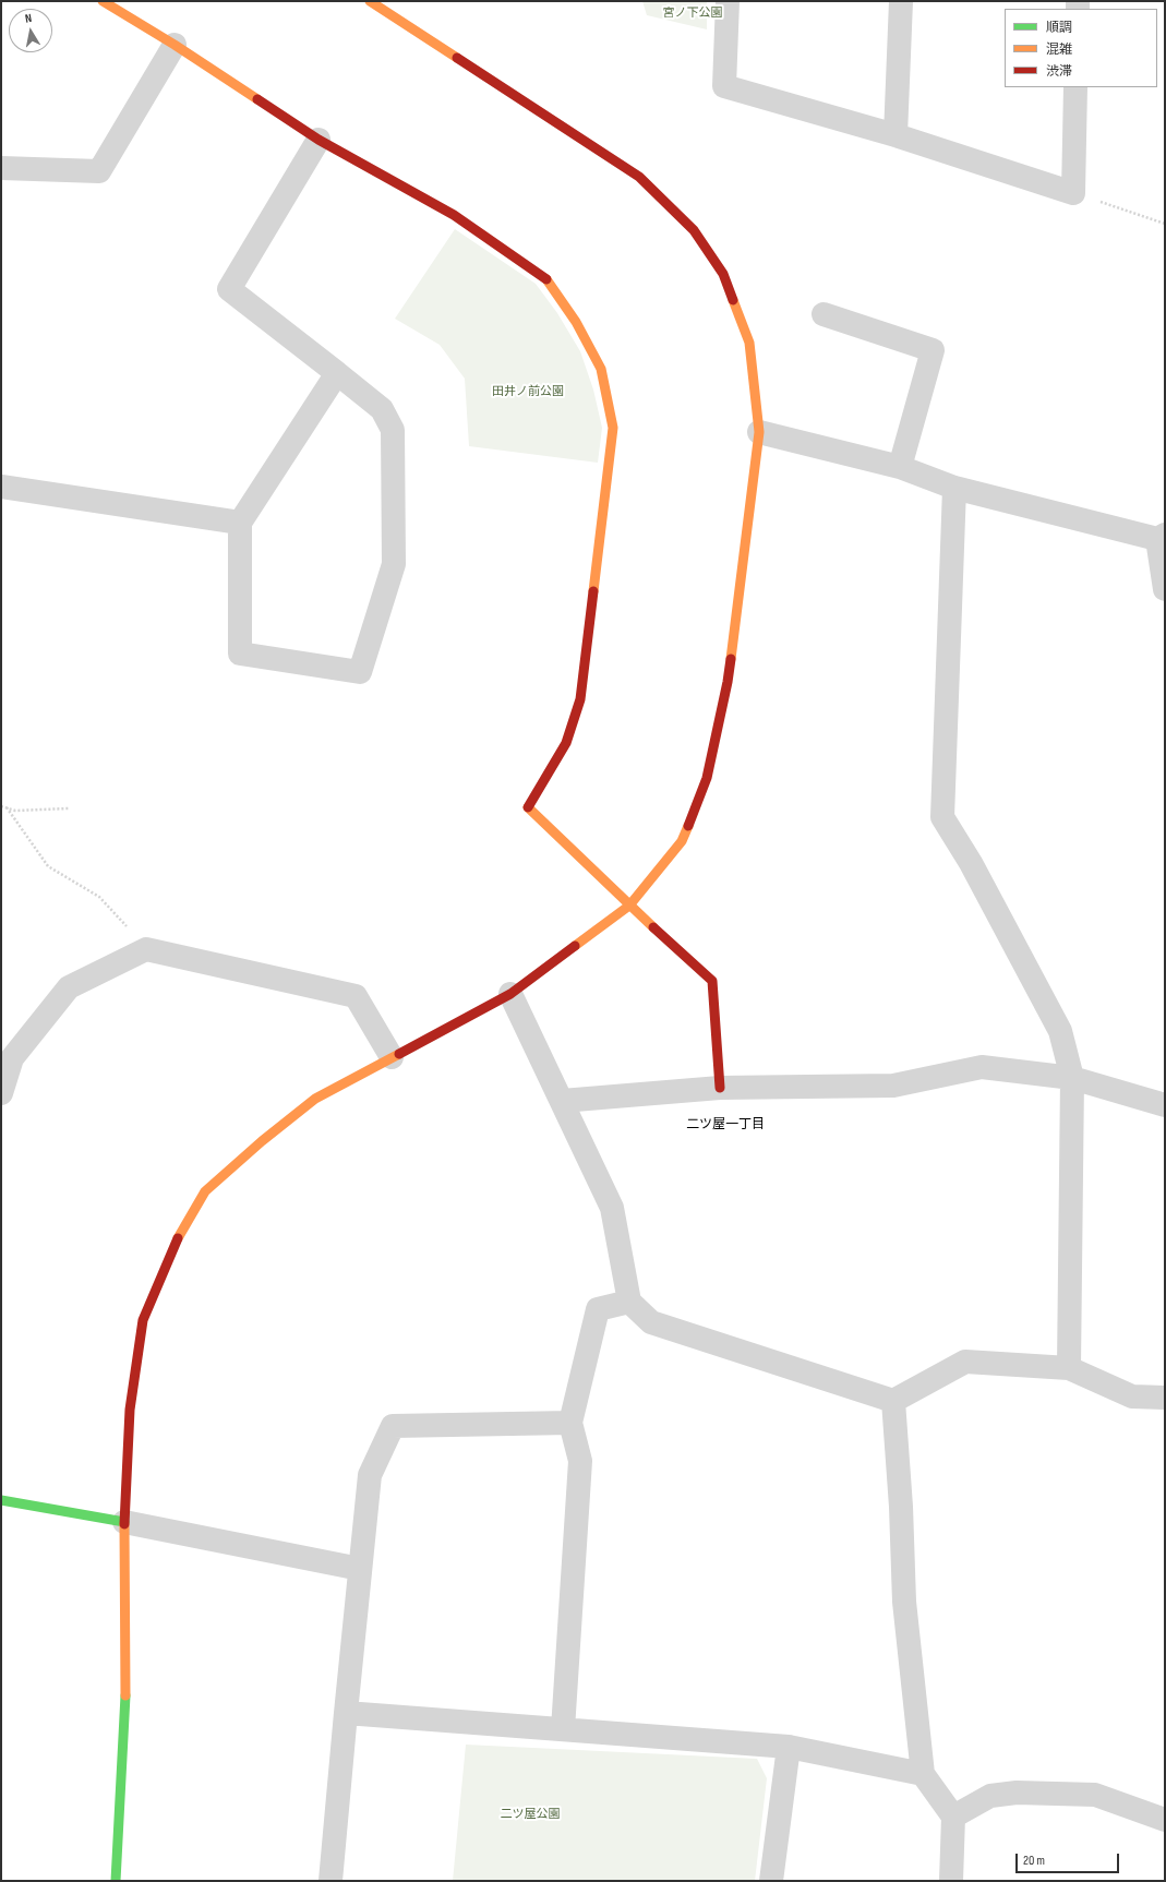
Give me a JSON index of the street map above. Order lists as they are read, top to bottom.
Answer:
{
  "districts": ["二ツ屋一丁目"],
  "parks": ["宮ノ下公園", "田井ノ前公園", "二ツ屋公園"],
  "legend": ["順調", "混雑", "渋滞"],
  "scale_bar": "20 m",
  "north": "top"
}
